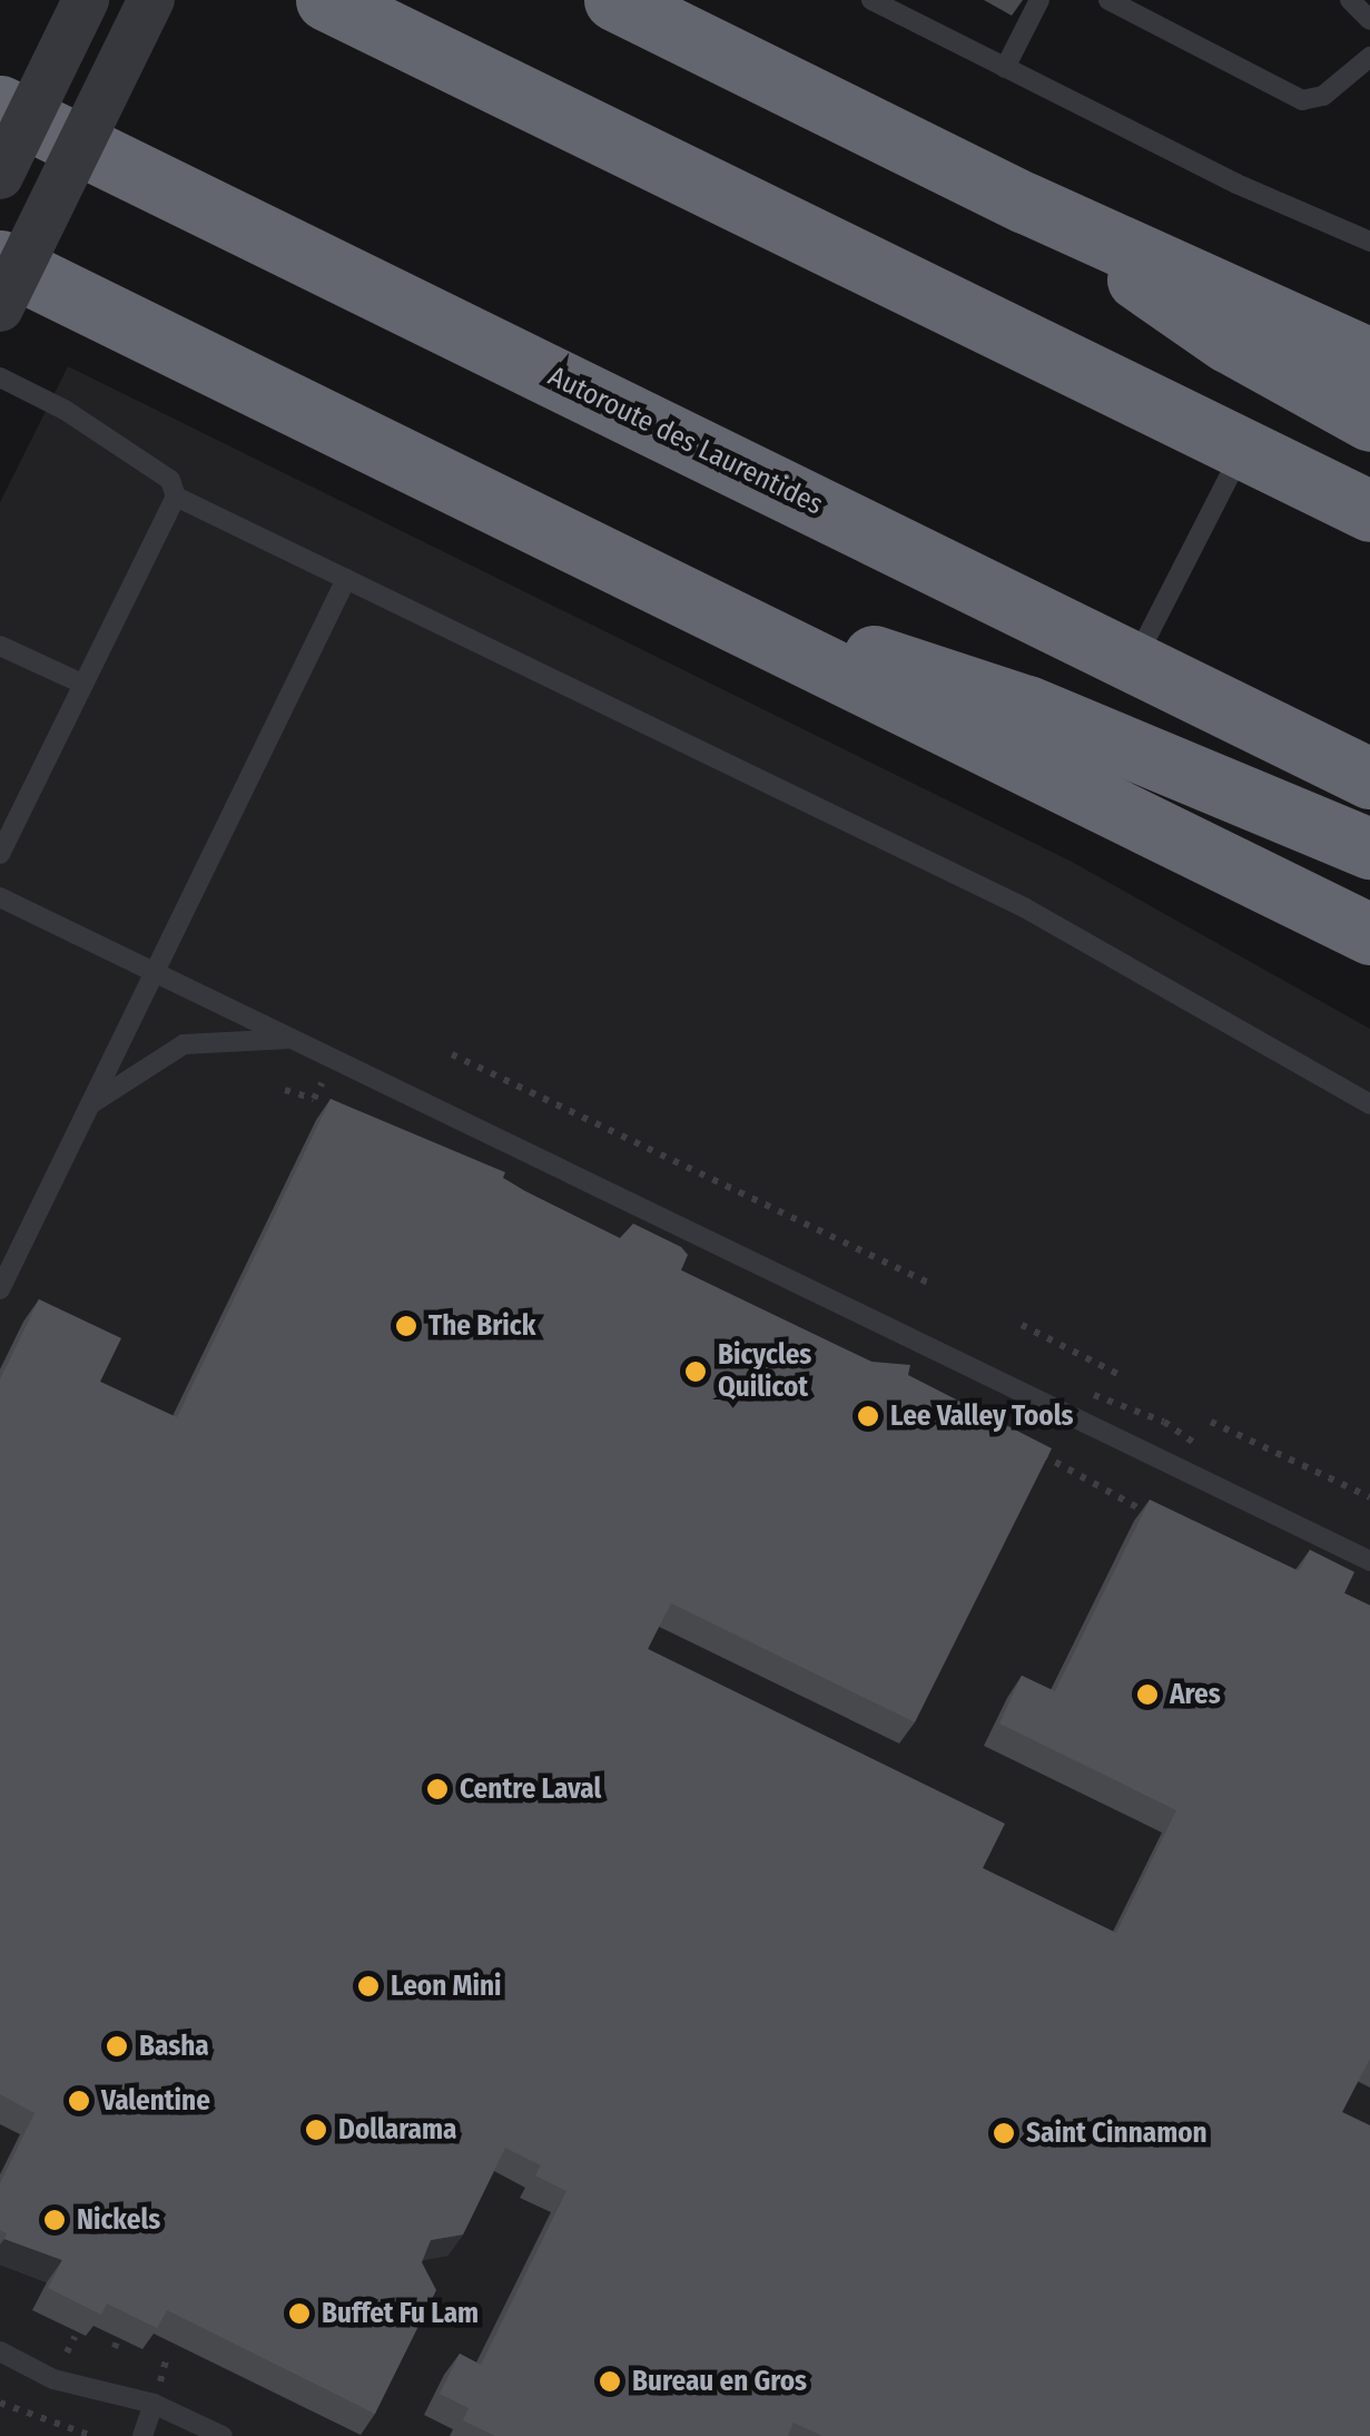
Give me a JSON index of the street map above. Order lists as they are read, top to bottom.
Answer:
{
  "streets": {
    "highway": ["Autoroute des Laurentides"]
  },
  "places": [
    "The Brick",
    "Bicycles Quilicot",
    "Lee Valley Tools",
    "Ares",
    "Centre Laval",
    "Leon Mini",
    "Basha",
    "Valentine",
    "Dollarama",
    "Saint Cinnamon",
    "Nickels",
    "Buffet Fu Lam",
    "Bureau en Gros"
  ]
}
